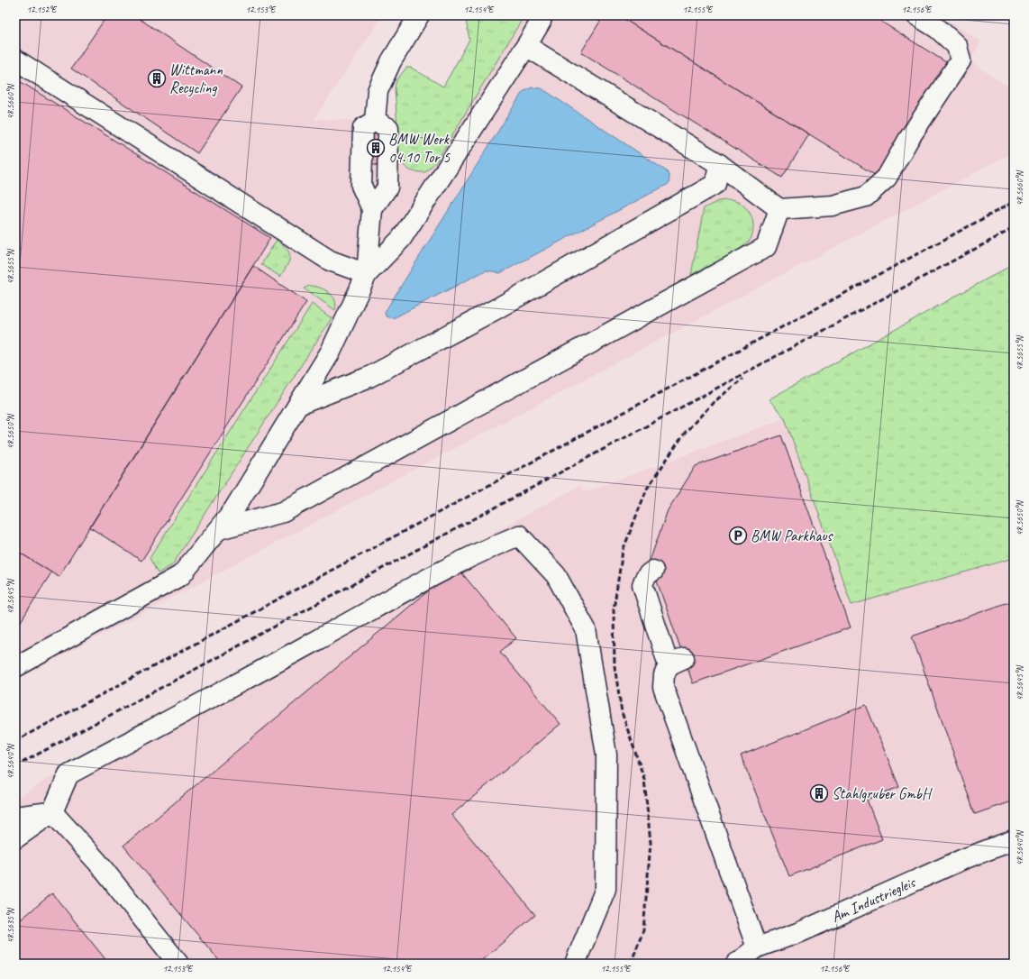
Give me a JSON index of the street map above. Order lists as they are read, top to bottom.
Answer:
{
  "streets": {
    "street": ["Am Industriegleis"]
  },
  "places": {
    "building": ["Wittmann Recycling", "BMW Werk 04.10 Tor 5", "Stahlgruber GmbH"],
    "parking": ["BMW Parkhaus"]
  },
  "coordinates": [
    "12.152°E",
    "12.153°E",
    "12.154°E",
    "12.155°E",
    "12.156°E",
    "48.5660°N",
    "48.5655°N",
    "48.5650°N",
    "48.5645°N",
    "48.5640°N",
    "48.5635°N"
  ]
}
